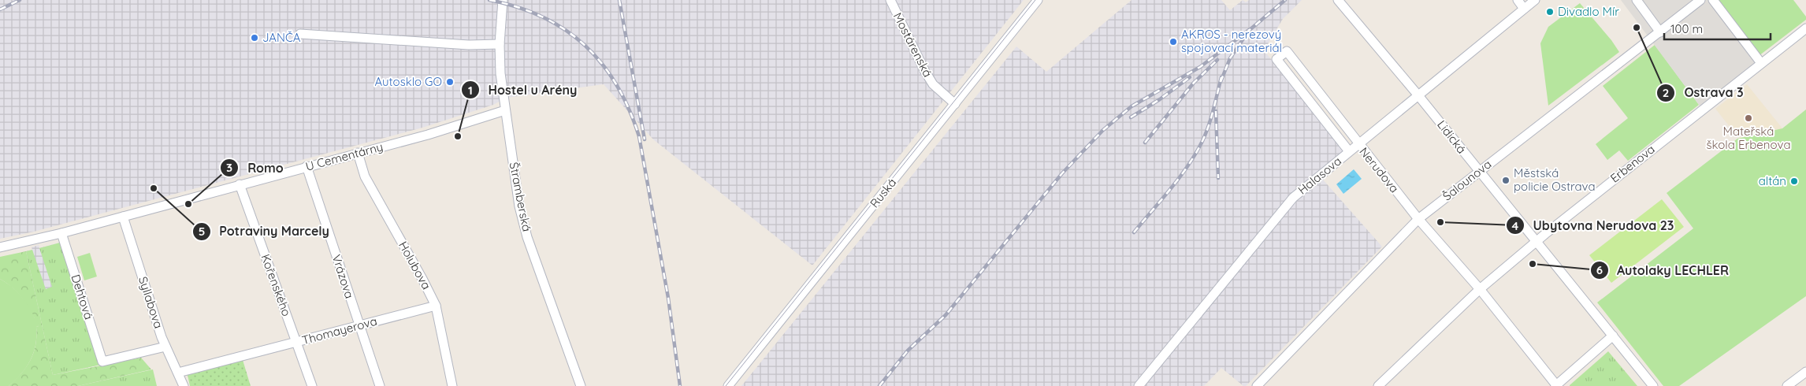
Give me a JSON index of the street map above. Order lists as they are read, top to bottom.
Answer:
{
  "streets": {
    "street": [
      "Mostárenská",
      "Lidická",
      "U Cementárny",
      "Erbenova",
      "Nerudova",
      "Halasova",
      "Šalounova",
      "Ruská",
      "Štramberská",
      "Holubova",
      "Vrázova",
      "Kořenského",
      "Dehtová",
      "Syllabova",
      "Thomayerova"
    ]
  },
  "crossings": [
    ["Mostárenská", "Ruská"],
    ["Lidická", "Erbenova"],
    ["Lidická", "Halasova"],
    ["Lidická", "Šalounova"],
    ["U Cementárny", "Štramberská"],
    ["U Cementárny", "Holubova"],
    ["U Cementárny", "Vrázova"],
    ["U Cementárny", "Kořenského"],
    ["U Cementárny", "Dehtová"],
    ["U Cementárny", "Syllabova"],
    ["Erbenova", "Nerudova"],
    ["Nerudova", "Halasova"],
    ["Nerudova", "Šalounova"],
    ["Holubova", "Thomayerova"],
    ["Vrázova", "Thomayerova"],
    ["Kořenského", "Thomayerova"],
    ["Dehtová", "Syllabova"],
    ["Syllabova", "Thomayerova"]
  ],
  "places": [
    "Divadlo Mír",
    "Ostrava 3",
    "JANČA",
    "AKROS - nerezový spojovací materiál",
    "Autosklo GO",
    "Mateřská škola Erbenova",
    "Hostel u Arény",
    "Městská policie Ostrava",
    "altán",
    "Potraviny Marcely",
    "Romo",
    "Ubytovna Nerudova 23",
    "Autolaky LECHLER"
  ],
  "scale_bar": "100 m"
}
